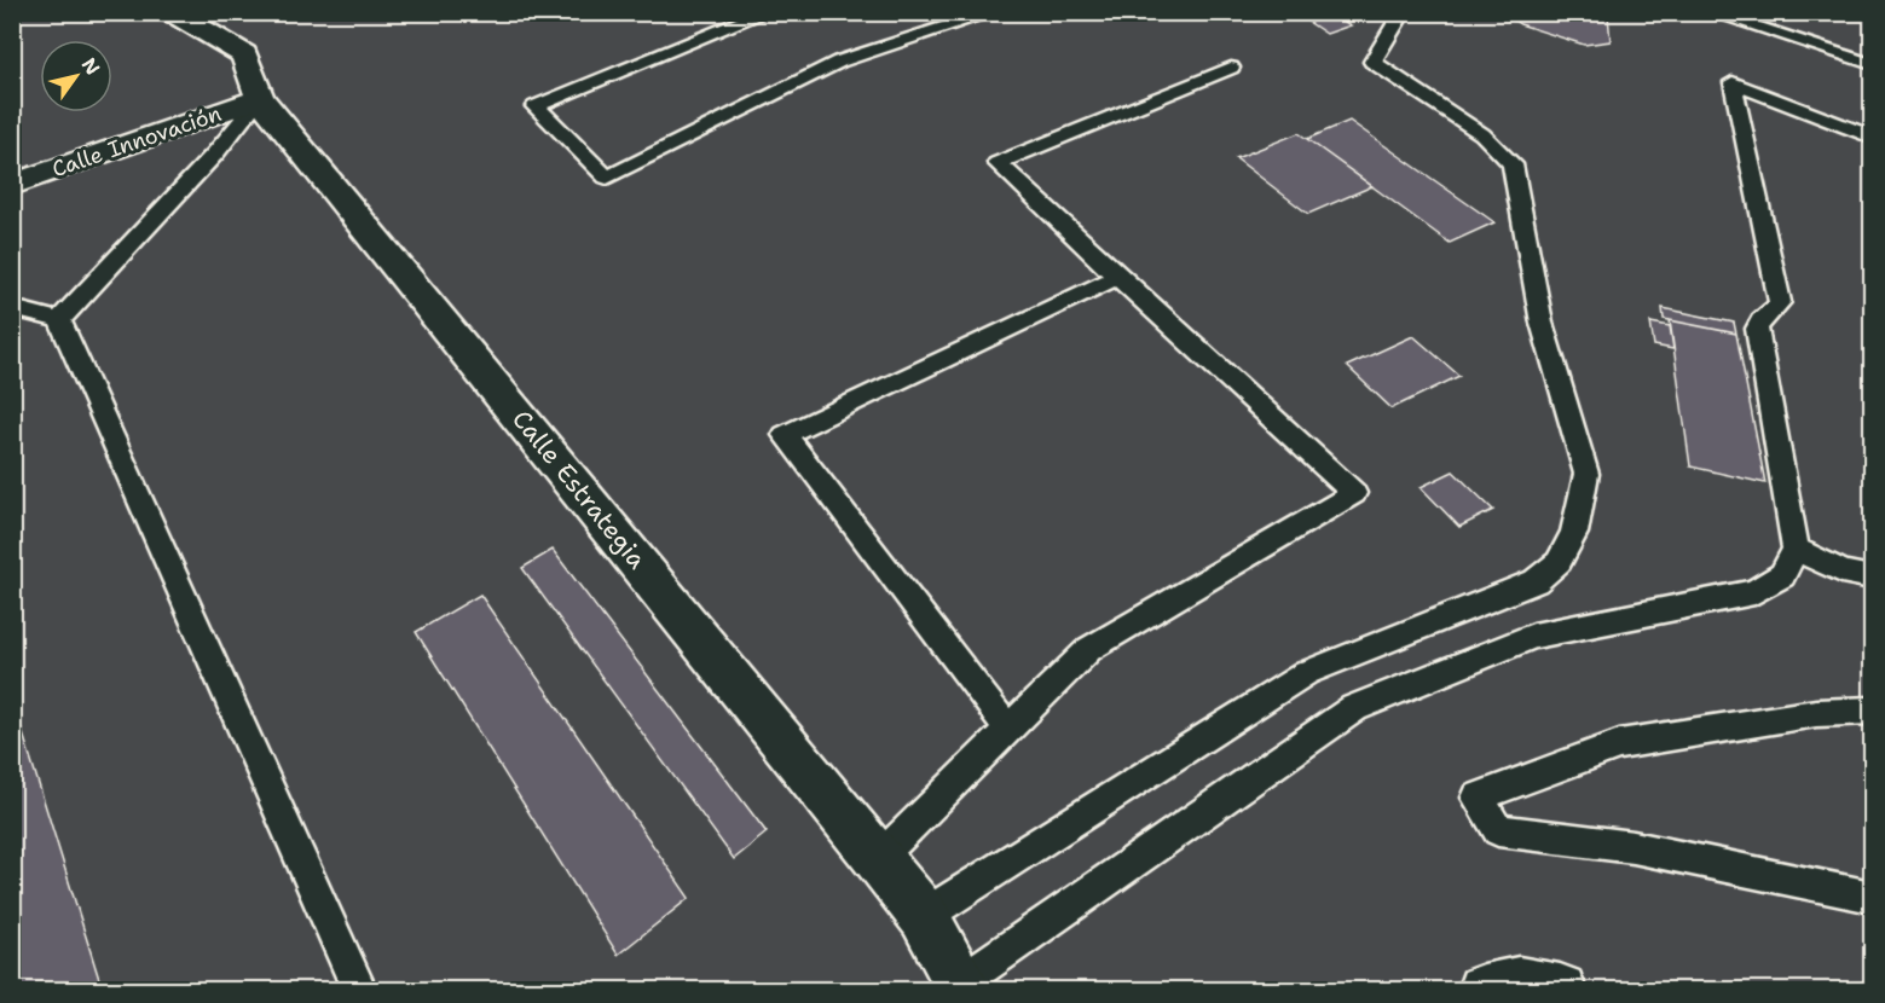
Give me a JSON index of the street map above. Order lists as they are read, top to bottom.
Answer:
{
  "streets": {
    "street": ["Calle Innovación", "Calle Estrategia"]
  },
  "crossings": [
    ["Calle Innovación", "Calle Estrategia"]
  ],
  "north": "top right"
}
